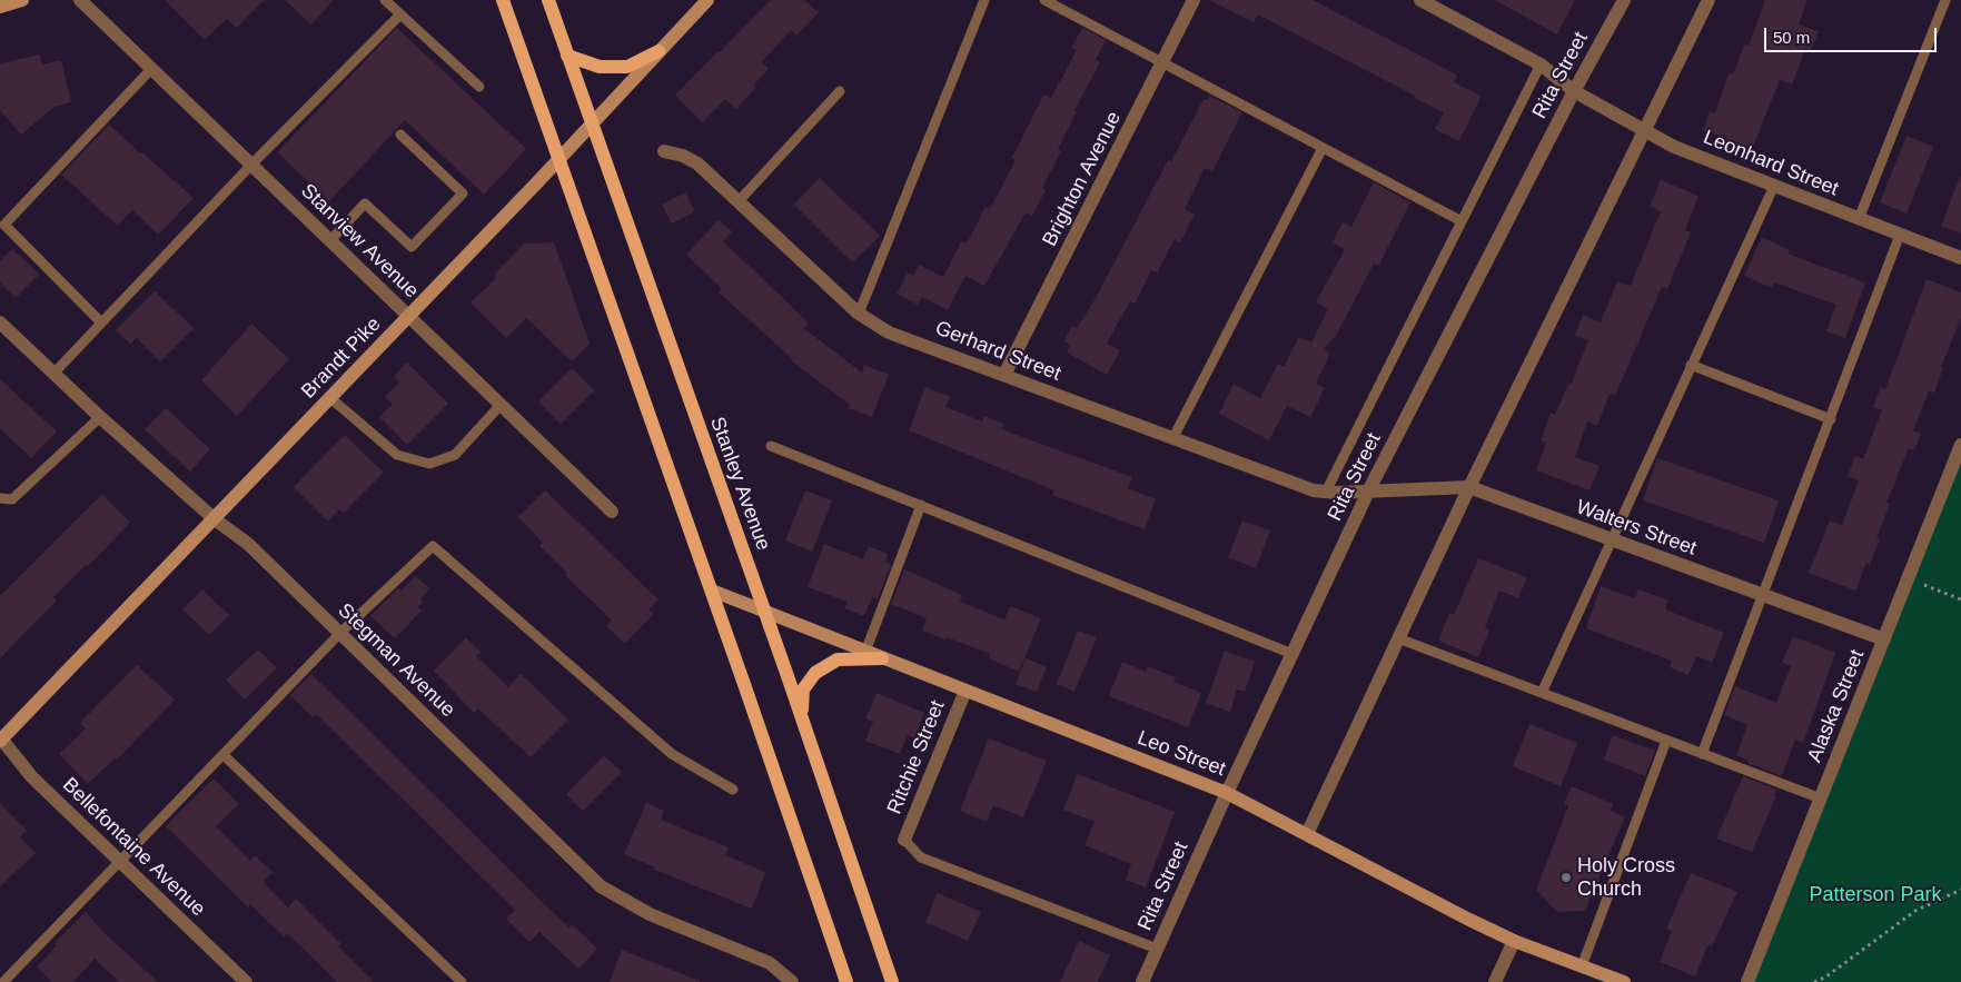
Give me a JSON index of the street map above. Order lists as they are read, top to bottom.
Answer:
{
  "streets": {
    "main road": ["Stanley Avenue"],
    "street": [
      "Rita Street",
      "Leonhard Street",
      "Brighton Avenue",
      "Stanview Avenue",
      "Gerhard Street",
      "Brandt Pike",
      "Walters Street",
      "Stegman Avenue",
      "Alaska Street",
      "Leo Street",
      "Ritchie Street",
      "Bellefontaine Avenue"
    ]
  },
  "crossings": [
    ["Rita Street", "Leonhard Street"],
    ["Rita Street", "Gerhard Street"],
    ["Rita Street", "Walters Street"],
    ["Rita Street", "Leo Street"],
    ["Brighton Avenue", "Gerhard Street"],
    ["Stanview Avenue", "Brandt Pike"],
    ["Gerhard Street", "Walters Street"],
    ["Brandt Pike", "Stanley Avenue"],
    ["Brandt Pike", "Stegman Avenue"],
    ["Brandt Pike", "Bellefontaine Avenue"],
    ["Stanley Avenue", "Leo Street"],
    ["Walters Street", "Alaska Street"],
    ["Leo Street", "Ritchie Street"]
  ],
  "parks": ["Patterson Park"],
  "places": ["Holy Cross Church"],
  "scale_bar": "50 m"
}
